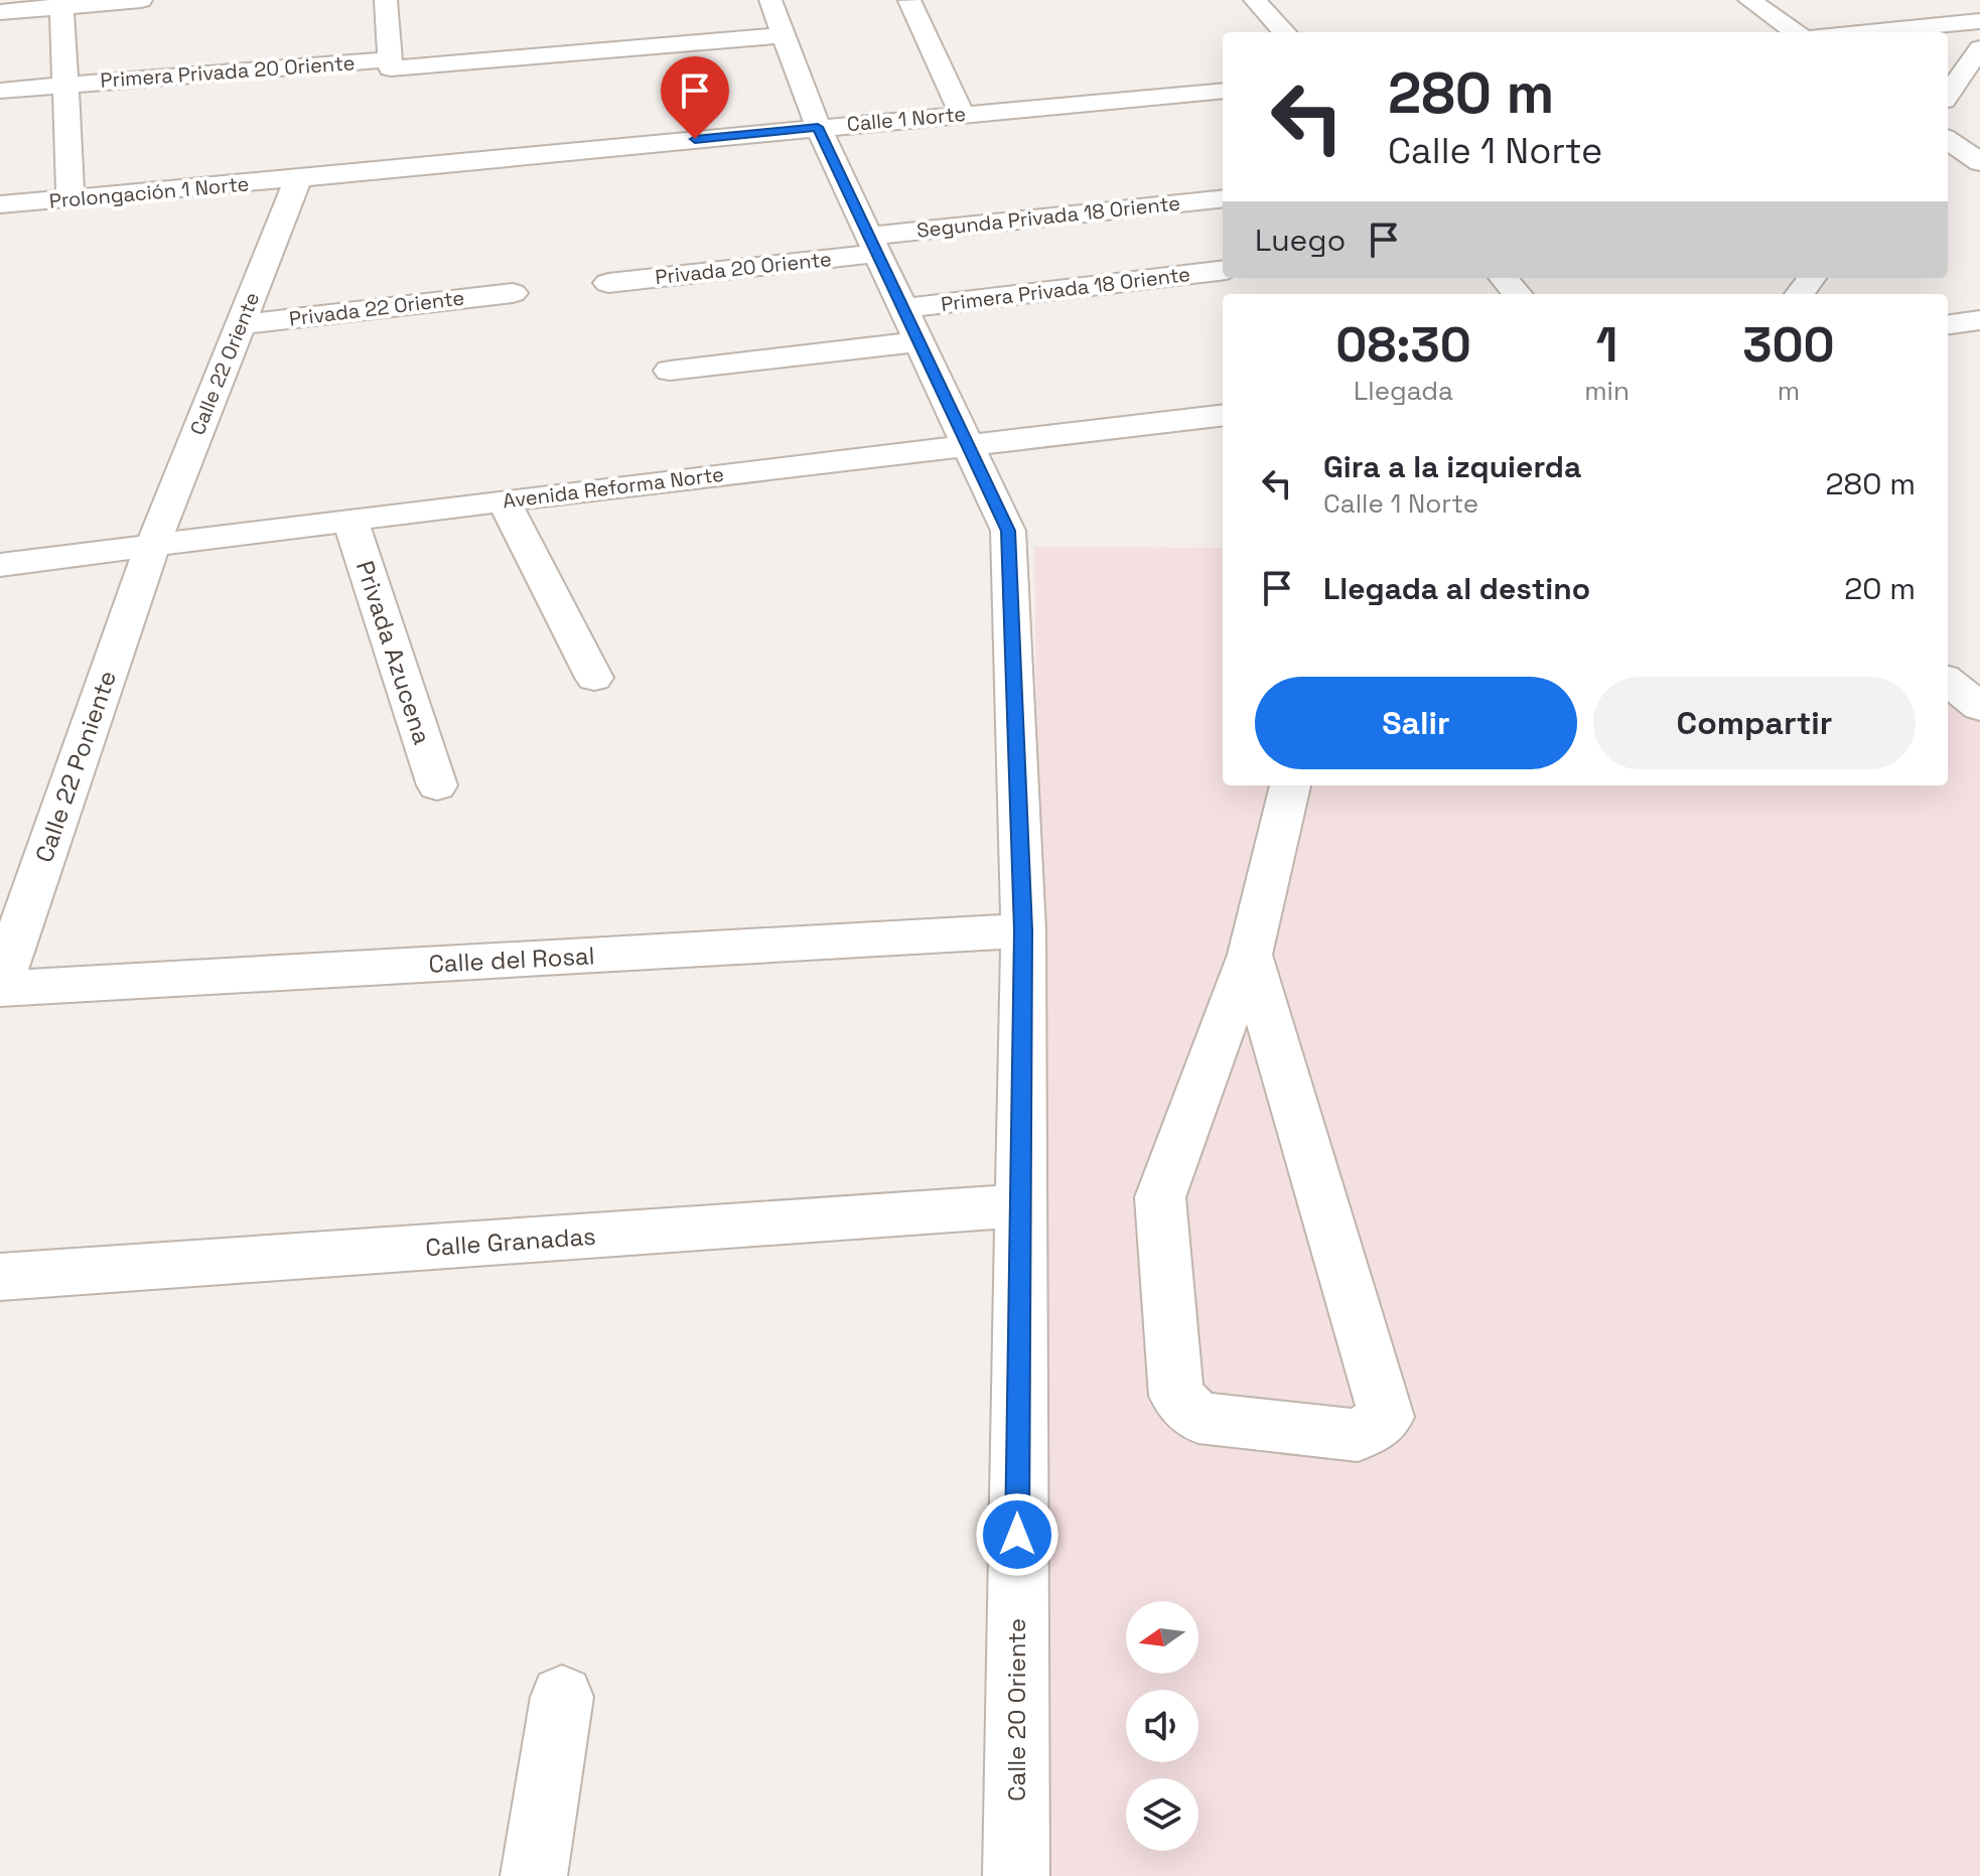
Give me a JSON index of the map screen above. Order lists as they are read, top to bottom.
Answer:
{
  "streets": {
    "street": [
      "Primera Privada 20 Oriente",
      "Calle 1 Norte",
      "Prolongación 1 Norte",
      "Segunda Privada 18 Oriente",
      "Privada 20 Oriente",
      "Primera Privada 18 Oriente",
      "Privada 22 Oriente",
      "Calle 22 Oriente",
      "Avenida Reforma Norte",
      "Privada Azucena",
      "Calle 22 Poniente",
      "Calle del Rosal",
      "Calle Granadas",
      "Calle 20 Oriente"
    ]
  },
  "crossings": [
    ["Primera Privada 20 Oriente", "Calle 20 Oriente"],
    ["Calle 1 Norte", "Prolongación 1 Norte"],
    ["Calle 1 Norte", "Calle 22 Oriente"],
    ["Calle 1 Norte", "Calle 20 Oriente"],
    ["Prolongación 1 Norte", "Calle 22 Oriente"],
    ["Segunda Privada 18 Oriente", "Privada 20 Oriente"],
    ["Segunda Privada 18 Oriente", "Calle 20 Oriente"],
    ["Privada 20 Oriente", "Calle 20 Oriente"],
    ["Primera Privada 18 Oriente", "Calle 20 Oriente"],
    ["Privada 22 Oriente", "Calle 22 Oriente"],
    ["Calle 22 Oriente", "Avenida Reforma Norte"],
    ["Calle 22 Oriente", "Calle 22 Poniente"],
    ["Avenida Reforma Norte", "Privada Azucena"],
    ["Avenida Reforma Norte", "Calle 22 Poniente"],
    ["Avenida Reforma Norte", "Calle 20 Oriente"],
    ["Calle 22 Poniente", "Calle del Rosal"],
    ["Calle del Rosal", "Calle 20 Oriente"],
    ["Calle Granadas", "Calle 20 Oriente"]
  ],
  "north": "left",
  "page": {
    "turn": ["280 m", "Calle 1 Norte"],
    "then": "Luego",
    "eta": [
      "08:30",
      "Llegada",
      "1",
      "min",
      "300",
      "m"
    ],
    "list": [
      {
        "name": "Gira a la izquierda",
        "note": "Calle 1 Norte",
        "value": "280 m"
      },
      {
        "name": "Llegada al destino",
        "value": "20 m"
      }
    ],
    "buttons": ["Salir", "Compartir"]
  }
}
